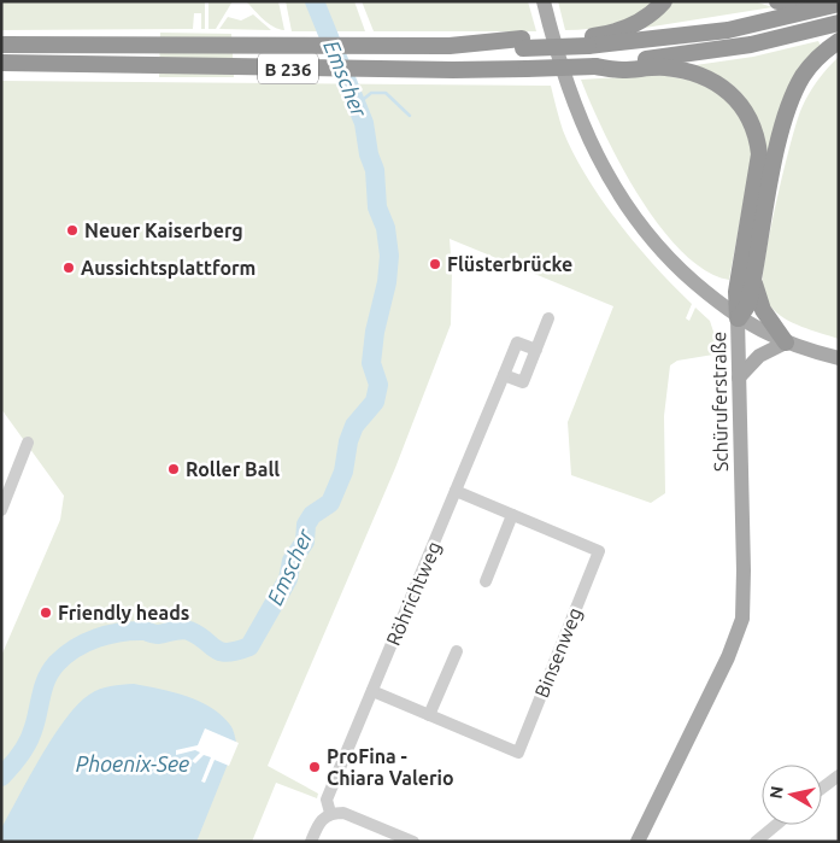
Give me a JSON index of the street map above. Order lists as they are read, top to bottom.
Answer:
{
  "streets": {
    "highway": ["B 236"],
    "main road": ["Schüruferstraße"],
    "street": ["Röhrichtweg", "Binsenweg"]
  },
  "crossings": [
    ["Röhrichtweg", "Binsenweg"]
  ],
  "water": ["Emscher", "Phoenix-See"],
  "places": [
    "Neuer Kaiserberg",
    "Flüsterbrücke",
    "Aussichtsplattform",
    "Roller Ball",
    "Friendly heads",
    "ProFina - Chiara Valerio"
  ],
  "north": "left"
}
